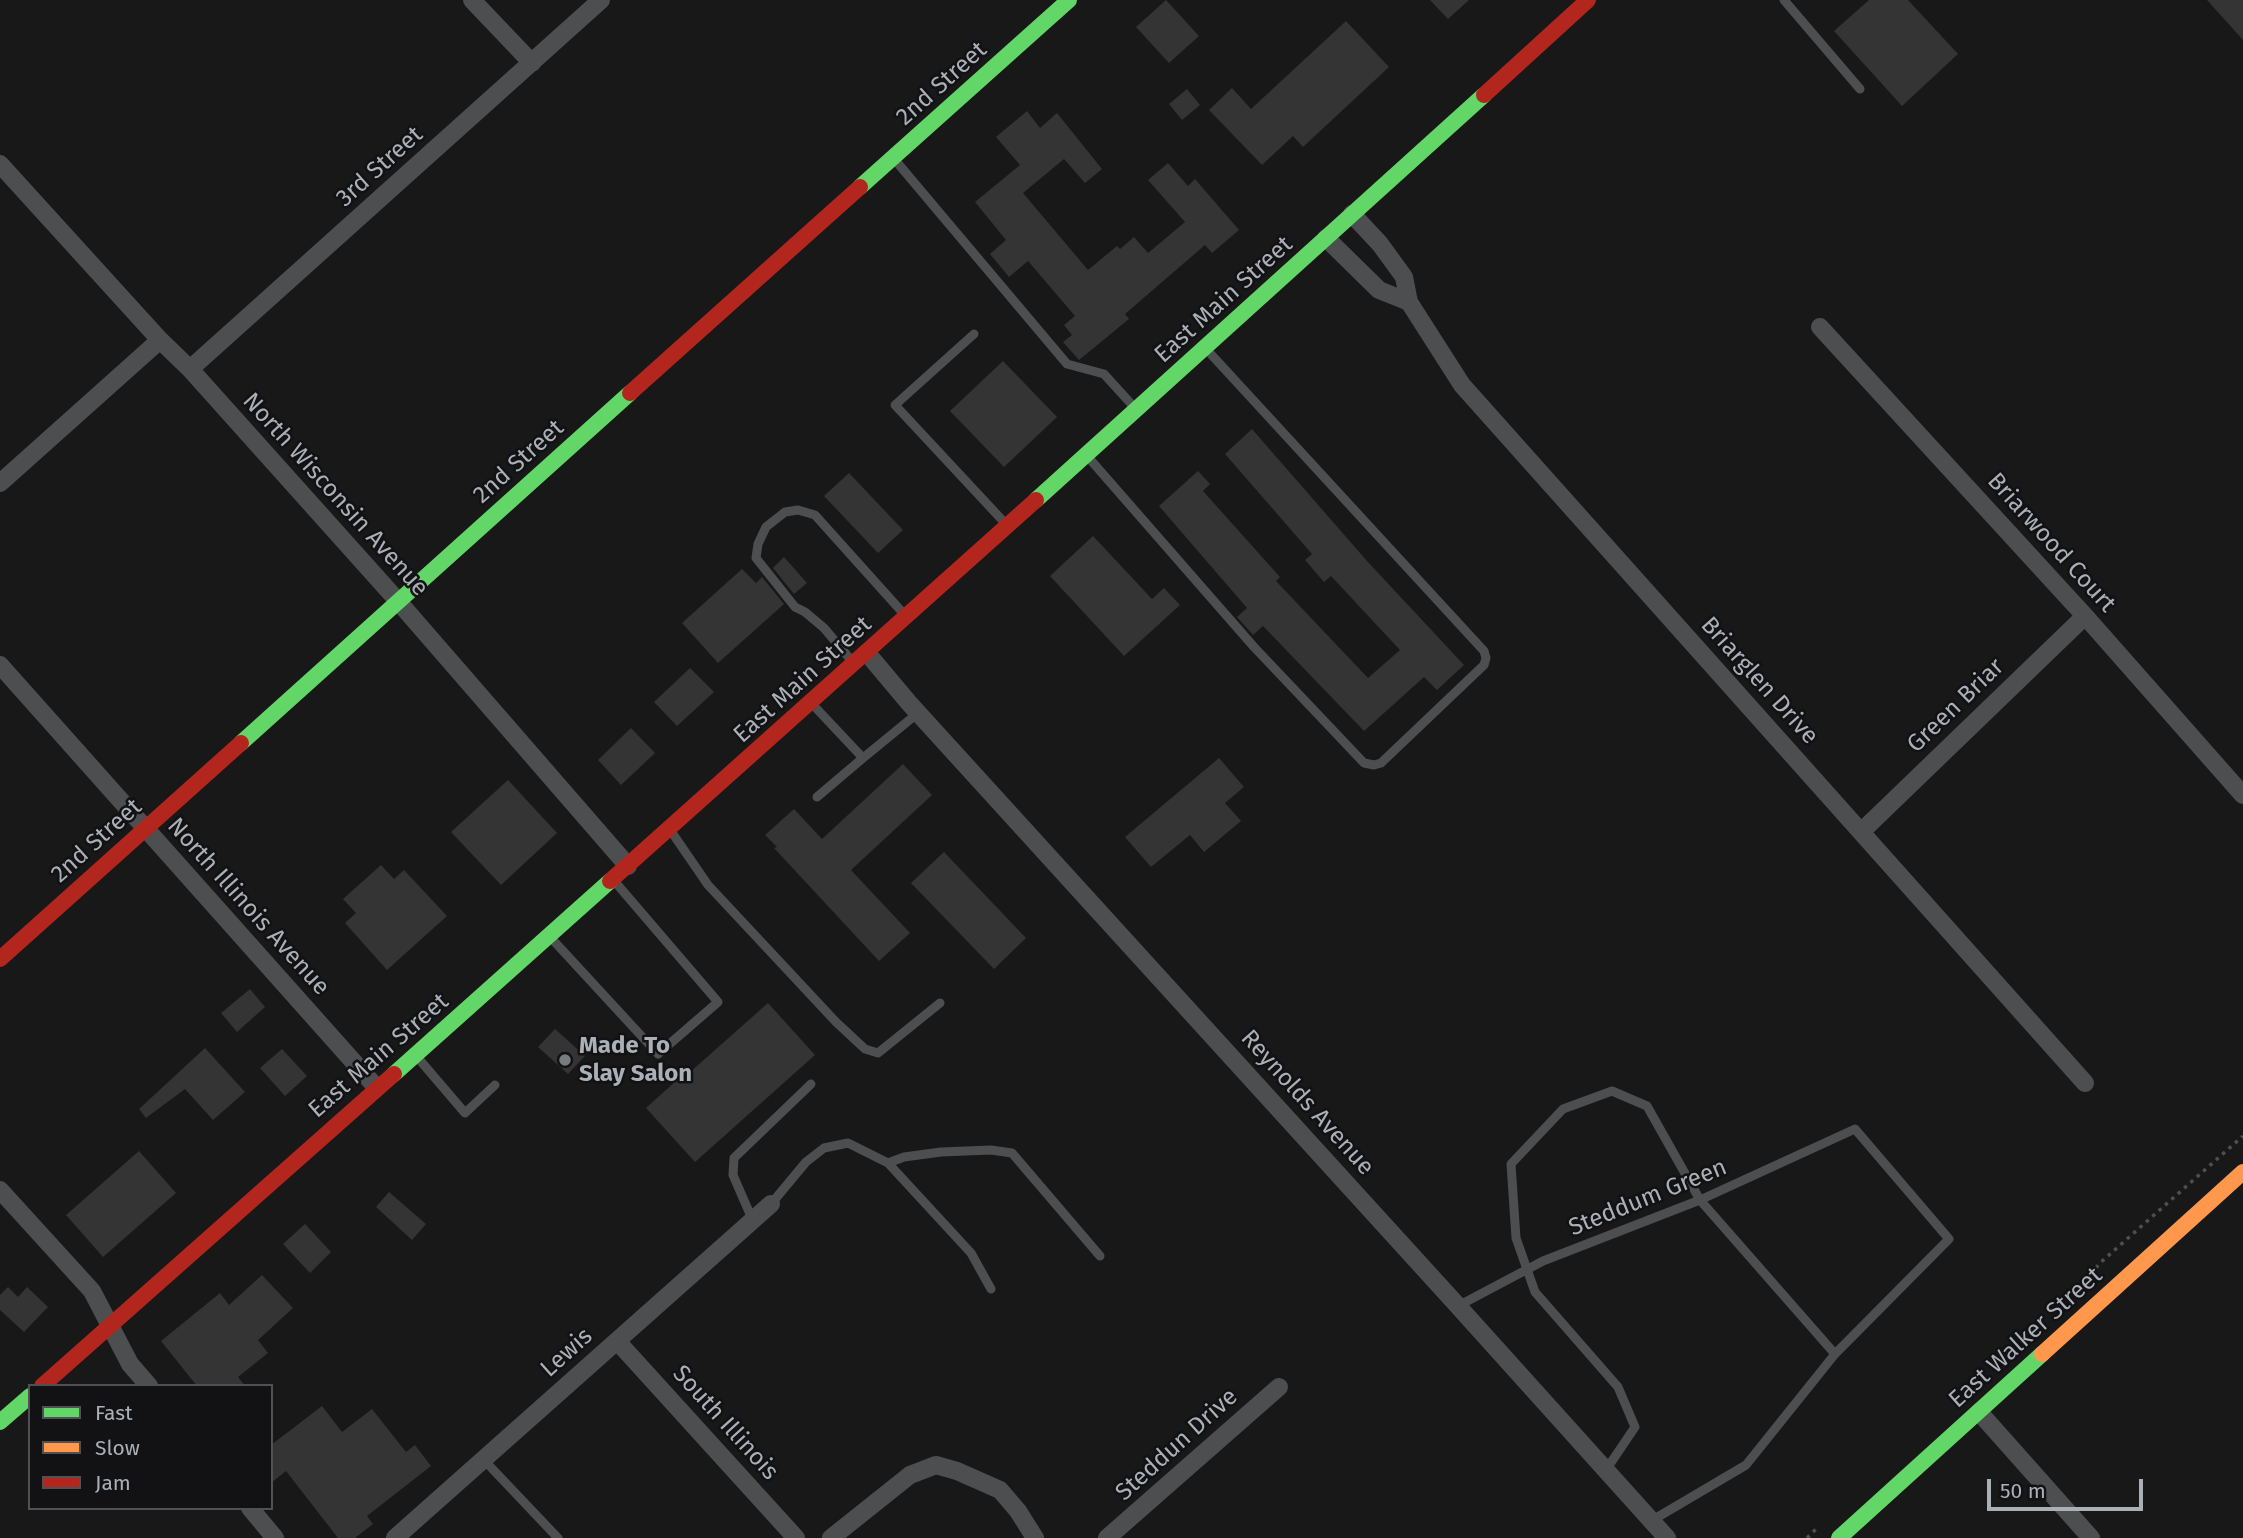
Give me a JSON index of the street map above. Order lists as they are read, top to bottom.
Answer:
{
  "streets": {
    "main road": ["2nd Street", "East Main Street", "East Walker Street"],
    "street": [
      "3rd Street",
      "North Wisconsin Avenue",
      "Briarwood Court",
      "Briarglen Drive",
      "Green Briar",
      "North Illinois Avenue",
      "Reynolds Avenue",
      "Lewis",
      "South Illinois",
      "Steddun Drive"
    ],
    "lane": ["Steddum Green"]
  },
  "crossings": [
    ["2nd Street", "North Wisconsin Avenue"],
    ["2nd Street", "North Illinois Avenue"],
    ["3rd Street", "North Wisconsin Avenue"],
    ["East Main Street", "North Wisconsin Avenue"],
    ["East Main Street", "Briarglen Drive"],
    ["East Main Street", "North Illinois Avenue"],
    ["East Main Street", "Reynolds Avenue"],
    ["Briarwood Court", "Green Briar"],
    ["Briarglen Drive", "Green Briar"],
    ["Reynolds Avenue", "Steddum Green"],
    ["Lewis", "South Illinois"]
  ],
  "places": ["Made To Slay Salon"],
  "legend": ["Fast", "Slow", "Jam"],
  "scale_bar": "50 m"
}
